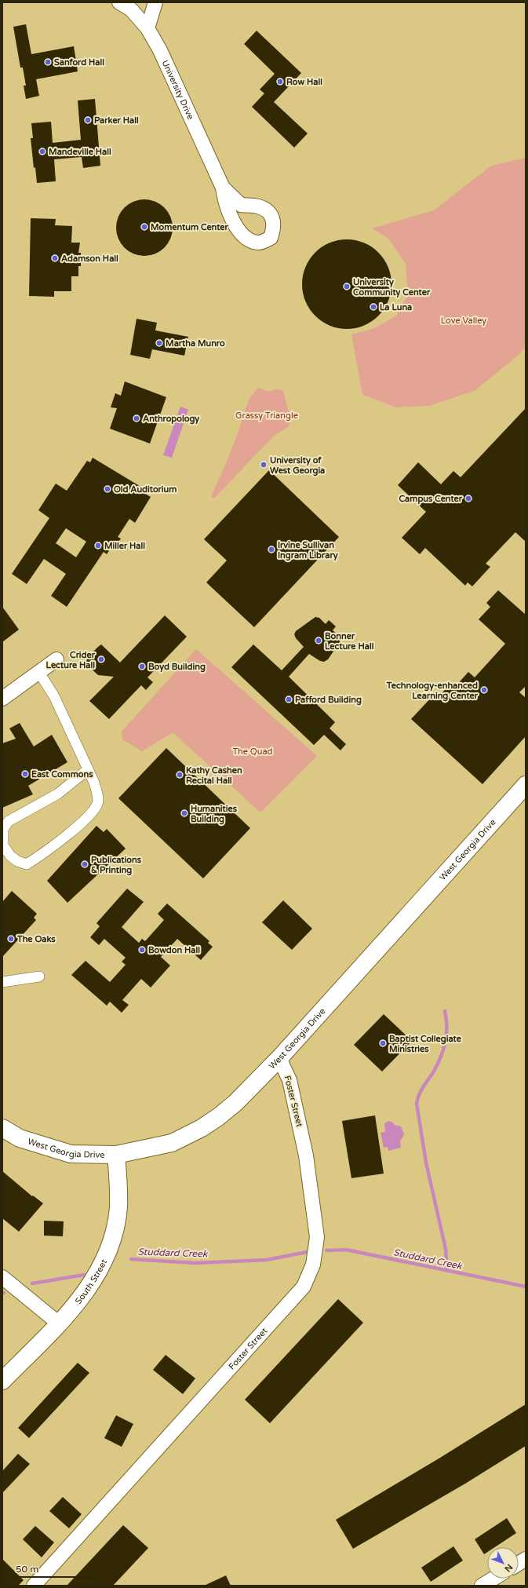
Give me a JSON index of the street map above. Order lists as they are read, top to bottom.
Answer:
{
  "streets": {
    "street": [
      "University Drive",
      "West Georgia Drive",
      "Foster Street",
      "South Street"
    ]
  },
  "crossings": [
    ["West Georgia Drive", "Foster Street"],
    ["West Georgia Drive", "South Street"]
  ],
  "water": ["Studdard Creek"],
  "parks": ["Love Valley", "Grassy Triangle", "The Quad"],
  "places": [
    "Sanford Hall",
    "Row Hall",
    "Parker Hall",
    "Mandeville Hall",
    "Momentum Center",
    "Adamson Hall",
    "University Community Center",
    "La Luna",
    "Martha Munro",
    "Anthropology",
    "University of West Georgia",
    "Old Auditorium",
    "Campus Center",
    "Miller Hall",
    "Irvine Sullivan Ingram Library",
    "Bonner Lecture Hall",
    "Crider Lecture Hall",
    "Boyd Building",
    "Technology-enhanced Learning Center",
    "Pafford Building",
    "East Commons",
    "Kathy Cashen Recital Hall",
    "Humanities Building",
    "Publications & Printing",
    "The Oaks",
    "Bowdon Hall",
    "Baptist Collegiate Ministries"
  ],
  "scale_bar": "50 m",
  "north": "bottom right"
}
